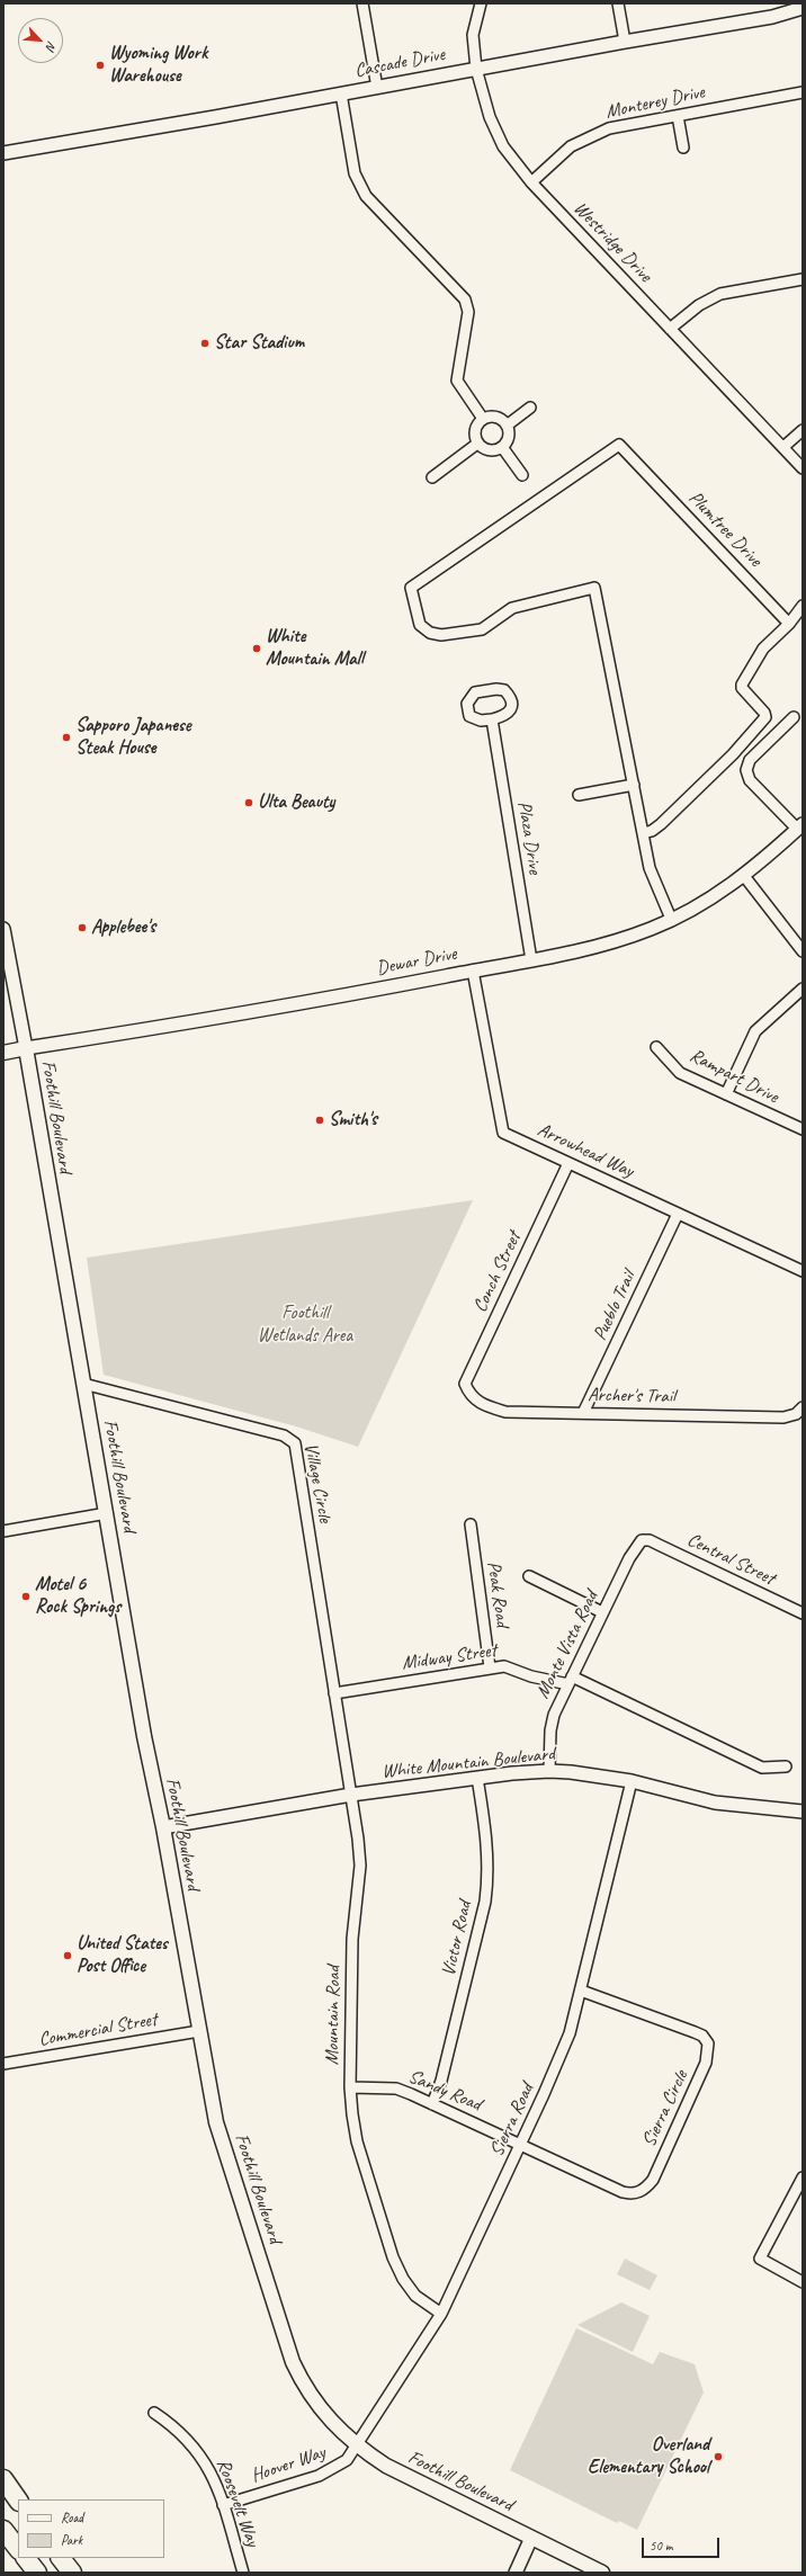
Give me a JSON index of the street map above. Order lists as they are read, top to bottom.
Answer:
{
  "streets": {
    "main road": ["Dewar Drive", "Foothill Boulevard"],
    "street": [
      "Cascade Drive",
      "Monterey Drive",
      "Westridge Drive",
      "Plumtree Drive",
      "Plaza Drive",
      "Rampart Drive",
      "Arrowhead Way",
      "Conch Street",
      "Pueblo Trail",
      "Archer's Trail",
      "Village Circle",
      "Central Street",
      "Peak Road",
      "Monte Vista Road",
      "Midway Street",
      "White Mountain Boulevard",
      "Victor Road",
      "Mountain Road",
      "Commercial Street",
      "Sandy Road",
      "Sierra Circle",
      "Sierra Road",
      "Hoover Way",
      "Roosevelt Way"
    ]
  },
  "crossings": [
    ["Cascade Drive", "Westridge Drive"],
    ["Monterey Drive", "Westridge Drive"],
    ["Plaza Drive", "Dewar Drive"],
    ["Dewar Drive", "Foothill Boulevard"],
    ["Dewar Drive", "Arrowhead Way"],
    ["Foothill Boulevard", "Village Circle"],
    ["Foothill Boulevard", "White Mountain Boulevard"],
    ["Foothill Boulevard", "Commercial Street"],
    ["Foothill Boulevard", "Sierra Road"],
    ["Foothill Boulevard", "Hoover Way"],
    ["Arrowhead Way", "Conch Street"],
    ["Arrowhead Way", "Pueblo Trail"],
    ["Conch Street", "Archer's Trail"],
    ["Pueblo Trail", "Archer's Trail"],
    ["Village Circle", "Midway Street"],
    ["Village Circle", "Mountain Road"],
    ["Central Street", "Monte Vista Road"],
    ["Peak Road", "Midway Street"],
    ["Monte Vista Road", "Midway Street"],
    ["Monte Vista Road", "White Mountain Boulevard"],
    ["Midway Street", "Mountain Road"],
    ["White Mountain Boulevard", "Victor Road"],
    ["White Mountain Boulevard", "Mountain Road"],
    ["White Mountain Boulevard", "Sierra Road"],
    ["Victor Road", "Sandy Road"],
    ["Mountain Road", "Sandy Road"],
    ["Mountain Road", "Sierra Road"],
    ["Sandy Road", "Sierra Circle"],
    ["Sandy Road", "Sierra Road"],
    ["Sierra Circle", "Sierra Road"],
    ["Sierra Road", "Hoover Way"],
    ["Hoover Way", "Roosevelt Way"]
  ],
  "parks": ["Foothill Wetlands Area"],
  "places": [
    "Wyoming Work Warehouse",
    "Star Stadium",
    "White Mountain Mall",
    "Sapporo Japanese Steak House",
    "Ulta Beauty",
    "Applebee's",
    "Smith's",
    "Motel 6 Rock Springs",
    "United States Post Office",
    "Overland Elementary School"
  ],
  "legend": ["Road", "Park"],
  "scale_bar": "50 m",
  "north": "bottom right"
}
